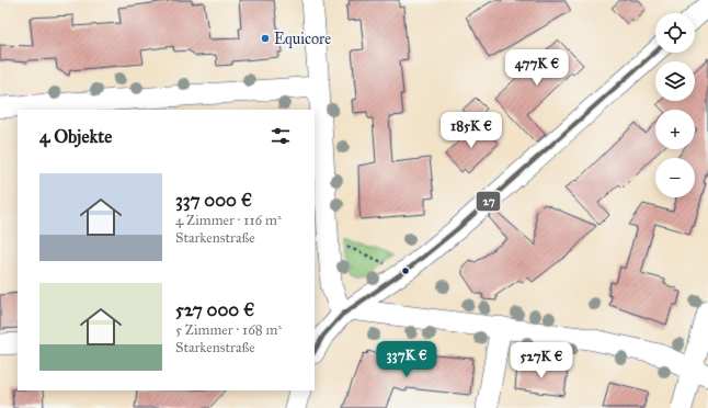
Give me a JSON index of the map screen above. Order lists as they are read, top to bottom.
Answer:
{
  "places": ["Equicore"],
  "lines": ["transit line 27"],
  "page": {
    "map_buttons": ["+", "−"],
    "price": [
      "477K €",
      "185K €",
      "337K €",
      "527K €"
    ],
    "heading": "4 Objekte",
    "list": [
      {
        "name": "337 000 €",
        "note": "4 Zimmer · 116 m² · Starkenstraße"
      },
      {
        "name": "527 000 €",
        "note": "5 Zimmer · 168 m² · Starkenstraße"
      }
    ]
  }
}
